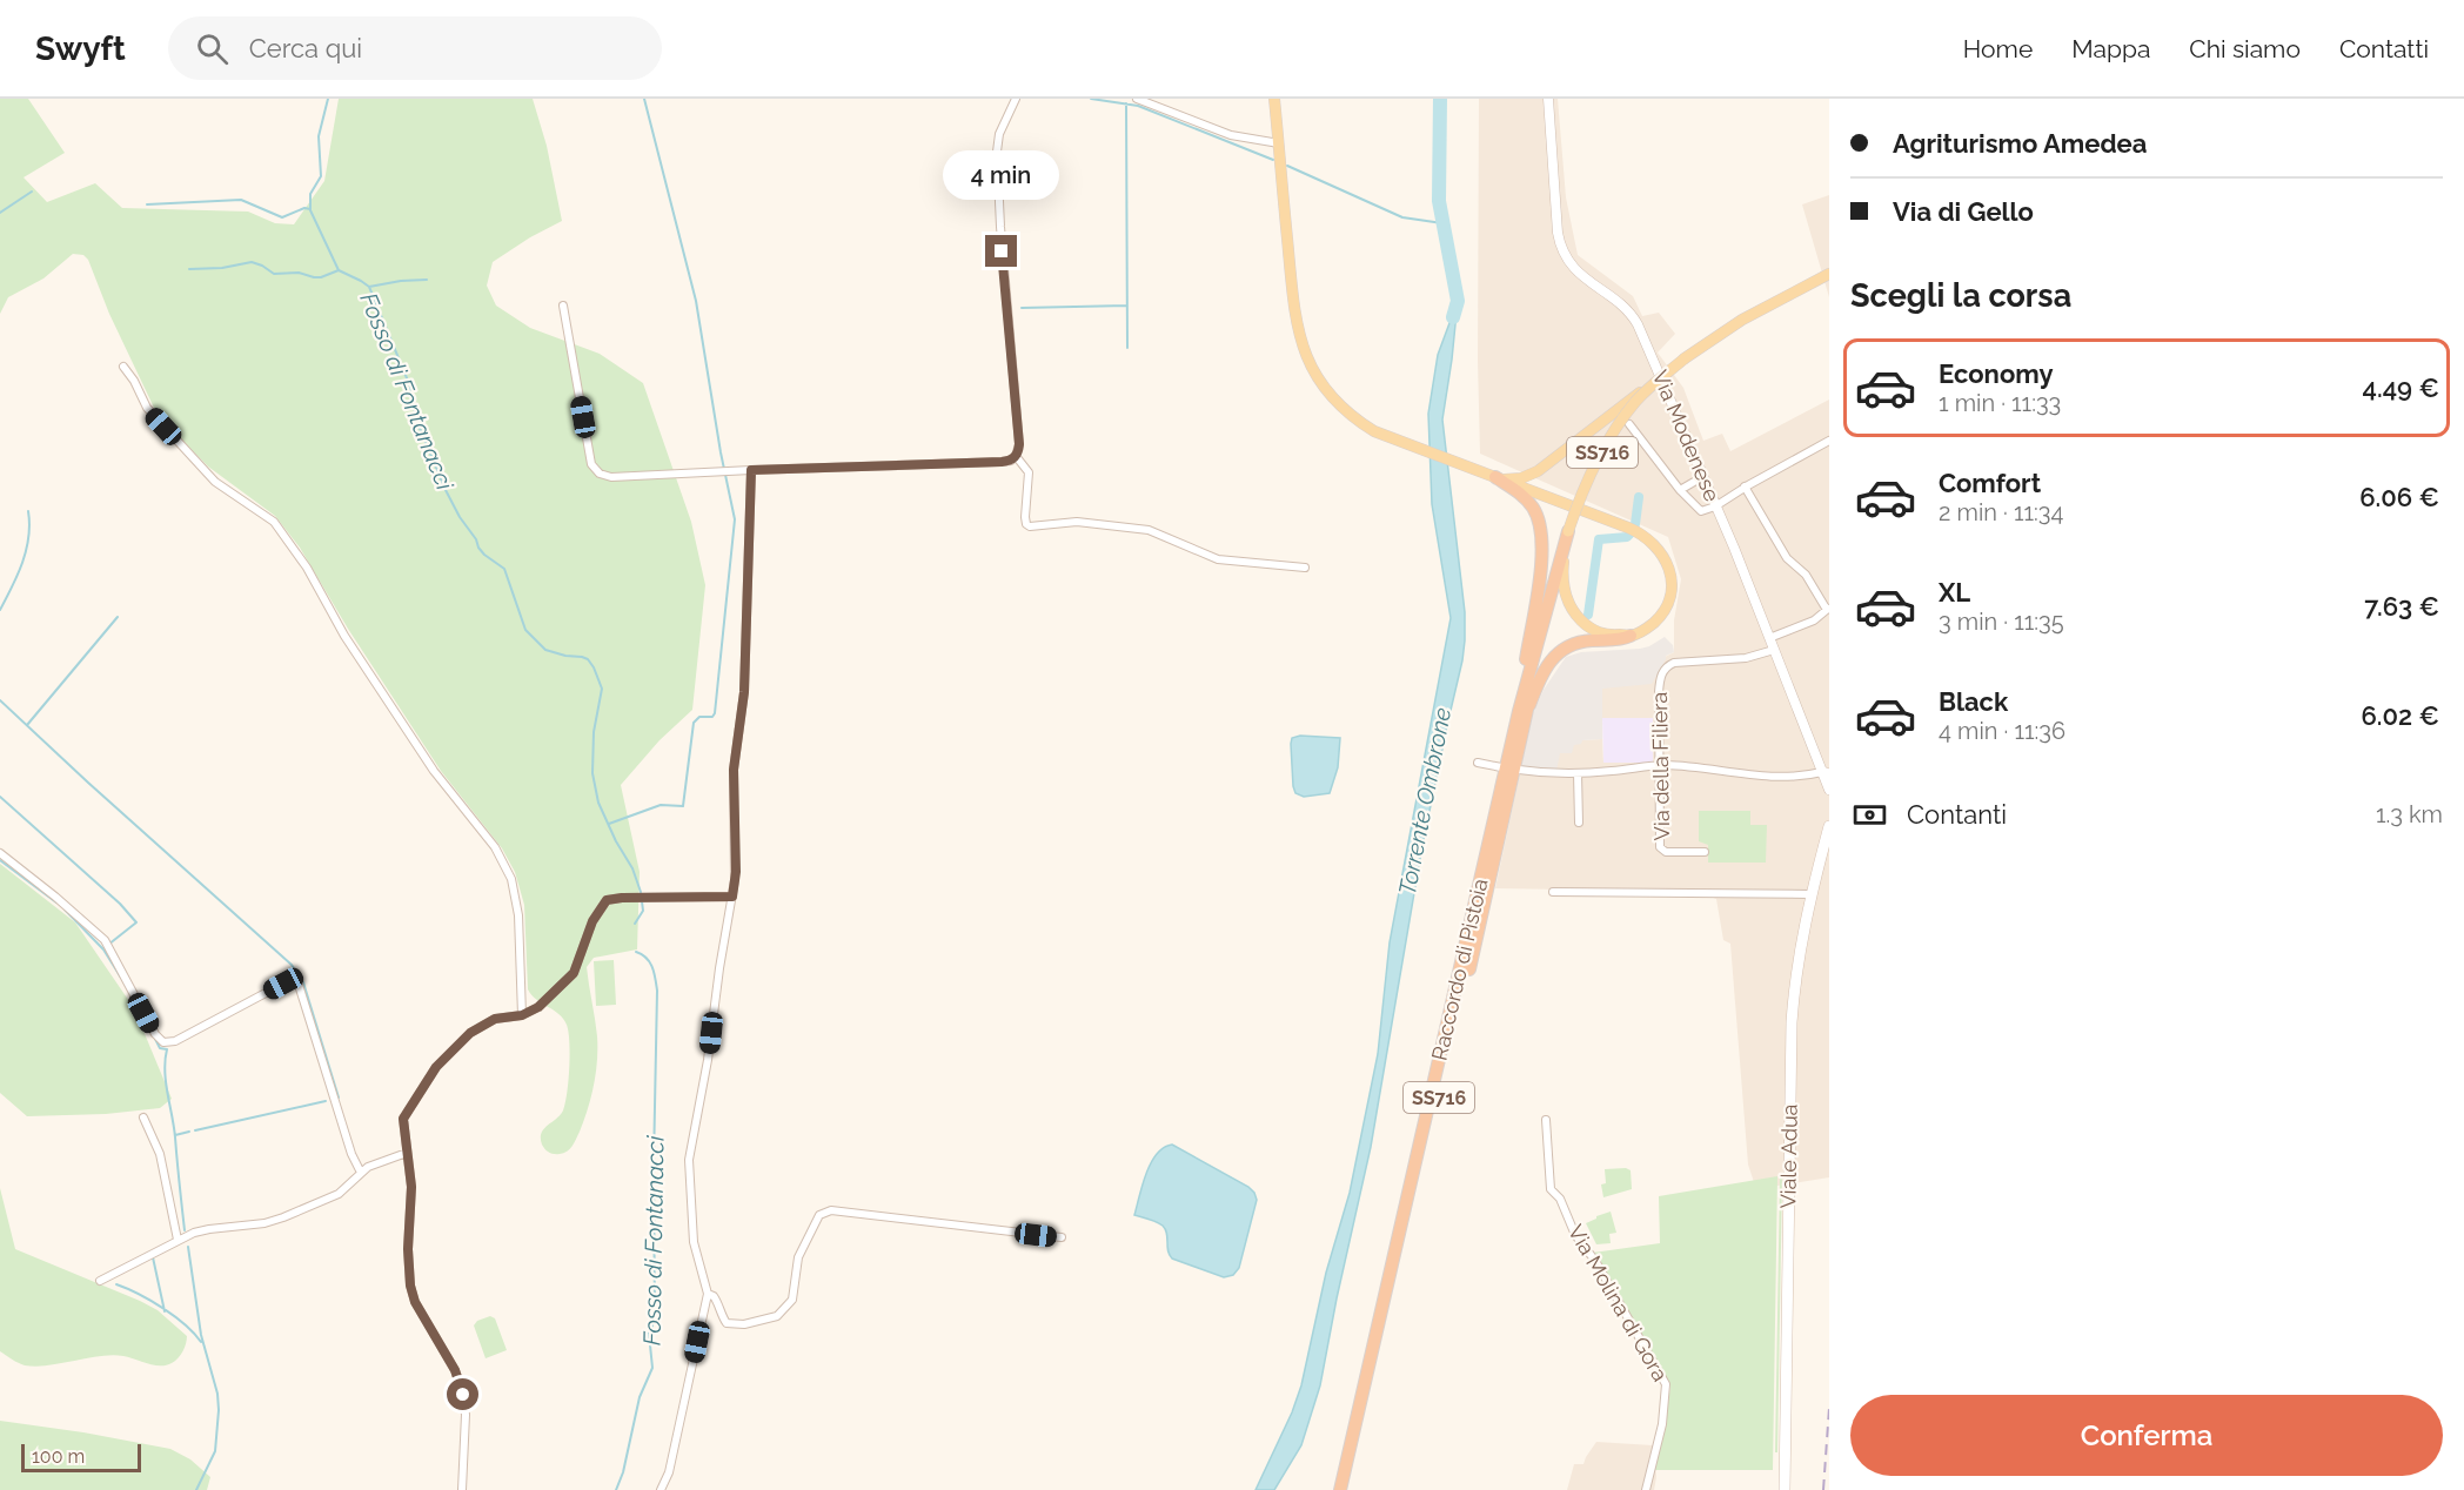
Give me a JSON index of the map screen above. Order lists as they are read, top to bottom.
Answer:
{
  "streets": {
    "highway": ["SS716", "Raccordo di Pistoia"],
    "main road": ["Viale Adua"],
    "street": ["Via Modenese", "Via della Filiera", "Via Molina di Gora"]
  },
  "crossings": [
    ["Via Modenese", "Via della Filiera"]
  ],
  "water": ["Fosso di Fontanacci", "Torrente Ombrone"],
  "scale_bar": "100 m",
  "page": {
    "header": "Swyft",
    "search": "Cerca qui",
    "nav": [
      "Home",
      "Mappa",
      "Chi siamo",
      "Contatti"
    ],
    "banner": ["Agriturismo Amedea", "Via di Gello"],
    "bubble": "4 min",
    "heading": "Scegli la corsa",
    "list": [
      {
        "name": "Economy",
        "note": "1 min · 11:33",
        "value": "4.49 €"
      },
      {
        "name": "Comfort",
        "note": "2 min · 11:34",
        "value": "6.06 €"
      },
      {
        "name": "XL",
        "note": "3 min · 11:35",
        "value": "7.63 €"
      },
      {
        "name": "Black",
        "note": "4 min · 11:36",
        "value": "6.02 €"
      }
    ],
    "pay": ["Contanti", "1.3 km"],
    "buttons": "Conferma",
    "scale": "100 m"
  }
}
